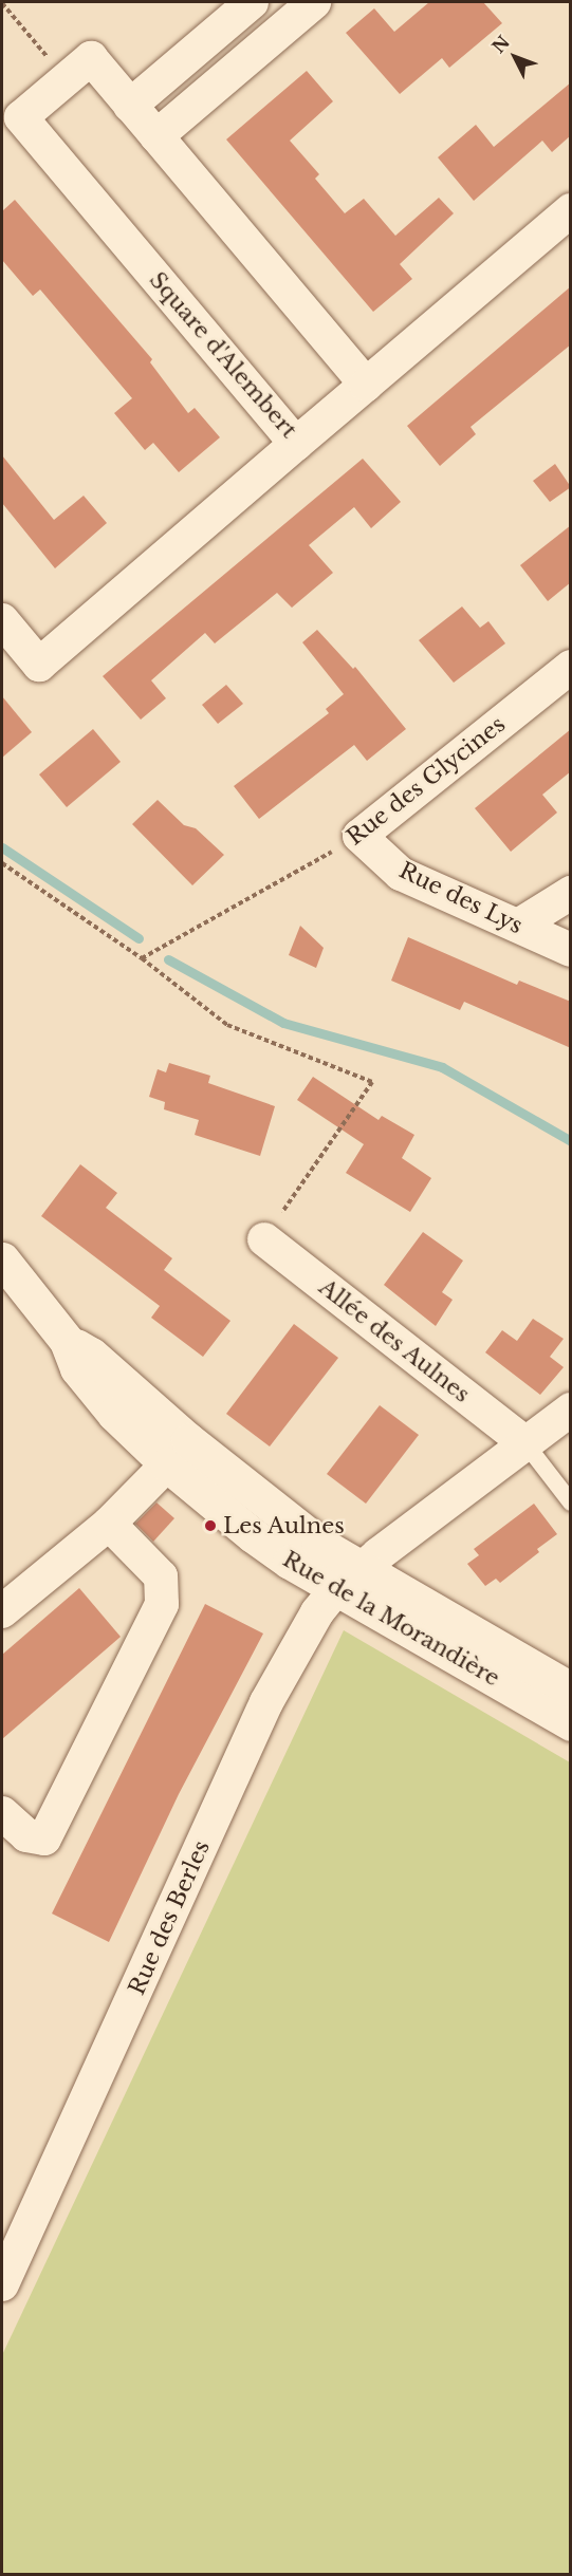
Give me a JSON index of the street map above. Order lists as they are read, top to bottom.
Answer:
{
  "streets": {
    "street": [
      "Square d'Alembert",
      "Rue des Glycines",
      "Rue des Lys",
      "Allée des Aulnes",
      "Rue de la Morandière",
      "Rue des Berles"
    ]
  },
  "crossings": [
    ["Rue des Glycines", "Rue des Lys"],
    ["Rue de la Morandière", "Rue des Berles"]
  ],
  "places": ["Les Aulnes"],
  "north": "top left"
}
